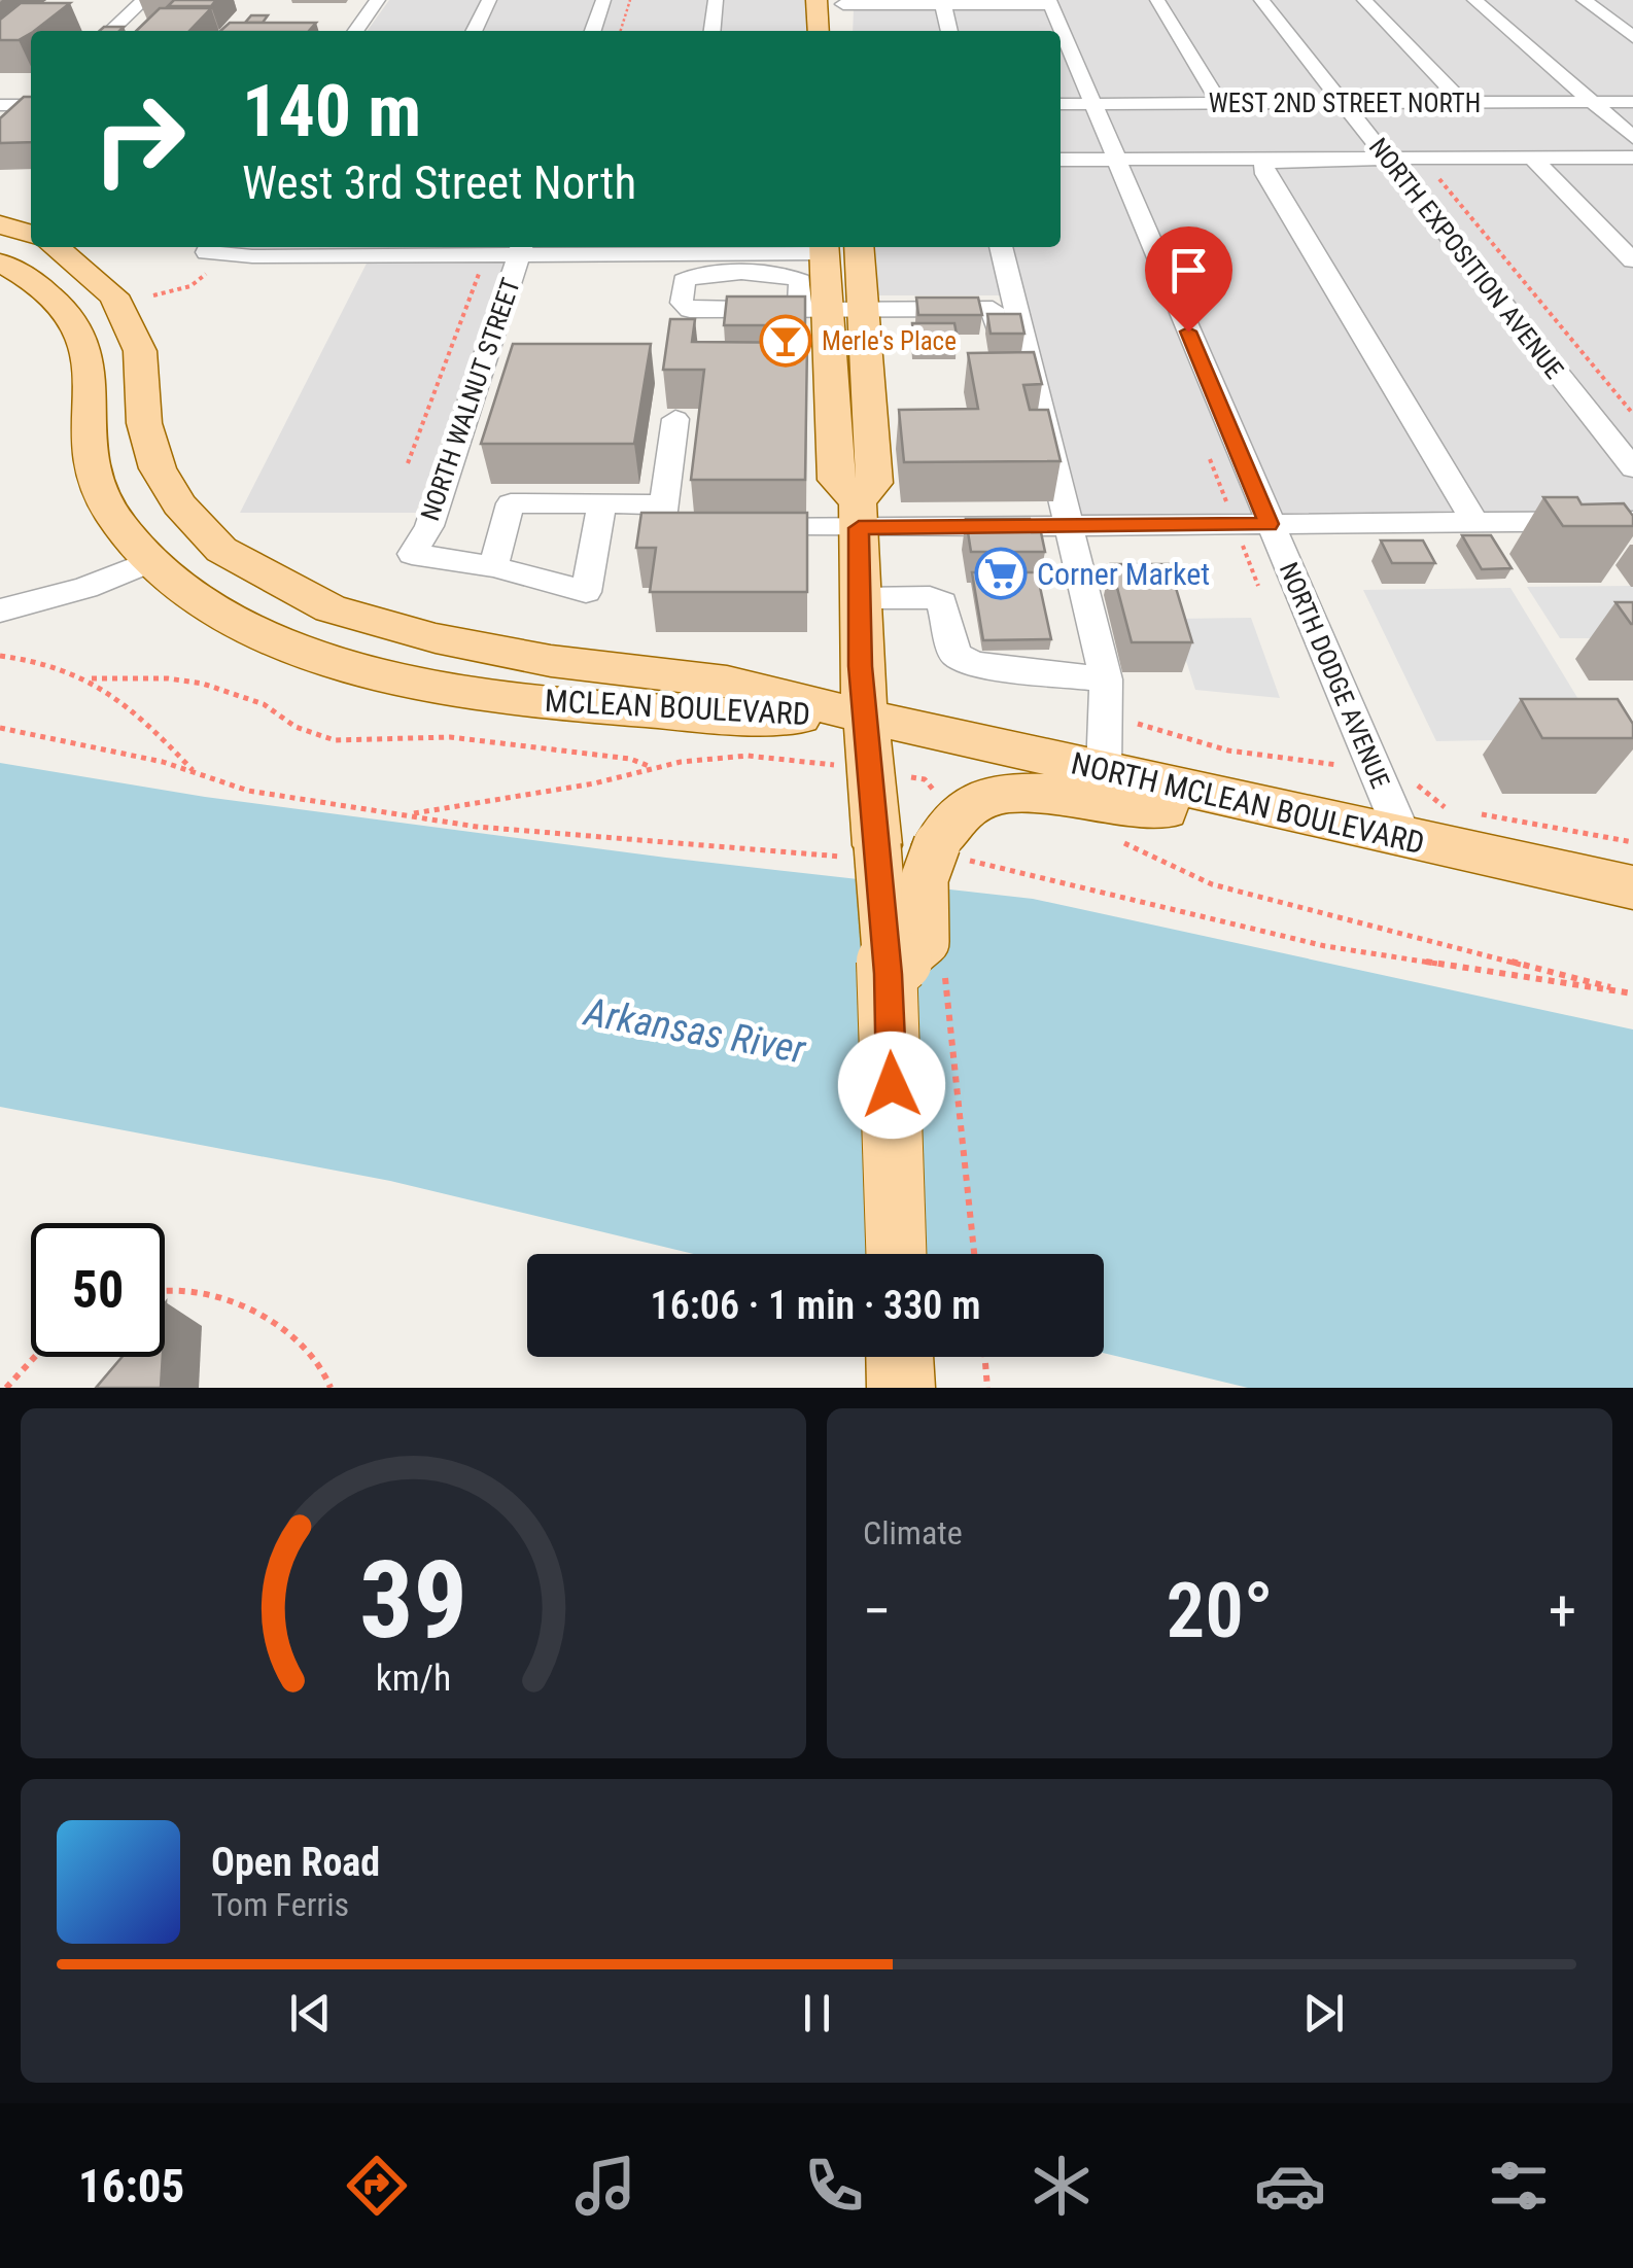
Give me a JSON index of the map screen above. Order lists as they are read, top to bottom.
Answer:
{
  "streets": {
    "main road": ["MCLEAN BOULEVARD", "NORTH MCLEAN BOULEVARD"],
    "street": [
      "WEST 2ND STREET NORTH",
      "NORTH EXPOSITION AVENUE",
      "NORTH WALNUT STREET",
      "NORTH DODGE AVENUE"
    ]
  },
  "crossings": [
    ["WEST 2ND STREET NORTH", "NORTH EXPOSITION AVENUE"],
    ["WEST 2ND STREET NORTH", "NORTH DODGE AVENUE"],
    ["NORTH DODGE AVENUE", "NORTH MCLEAN BOULEVARD"],
    ["MCLEAN BOULEVARD", "NORTH MCLEAN BOULEVARD"]
  ],
  "water": ["Arkansas River"],
  "places": {
    "bar": ["Merle's Place"],
    "supermarket": ["Corner Market"]
  },
  "page": {
    "turn": ["140 m", "West 3rd Street North"],
    "limit": "50",
    "trip": "16:06 · 1 min · 330 m",
    "tile": "Climate",
    "heat": ["−", "20°", "+"],
    "song": ["Open Road", "Tom Ferris"],
    "tabs": "16:05",
    "gauge": ["39", "km/h"]
  }
}
